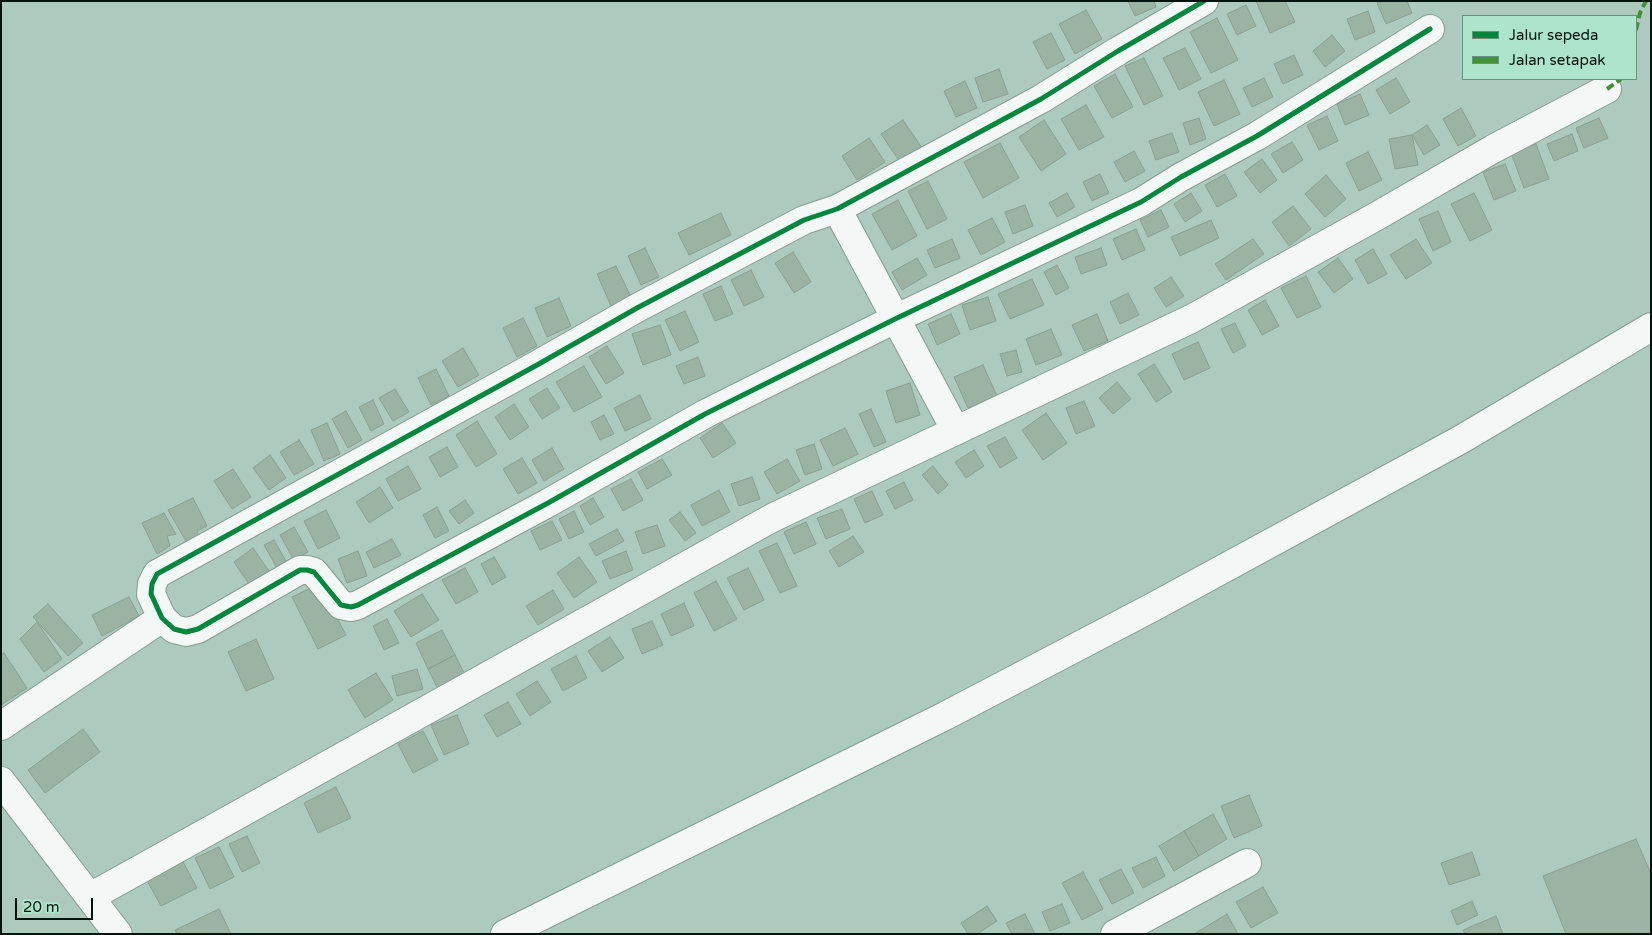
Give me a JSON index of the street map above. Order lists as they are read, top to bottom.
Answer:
{
  "legend": ["Jalur sepeda", "Jalan setapak"],
  "scale_bar": "20 m"
}
